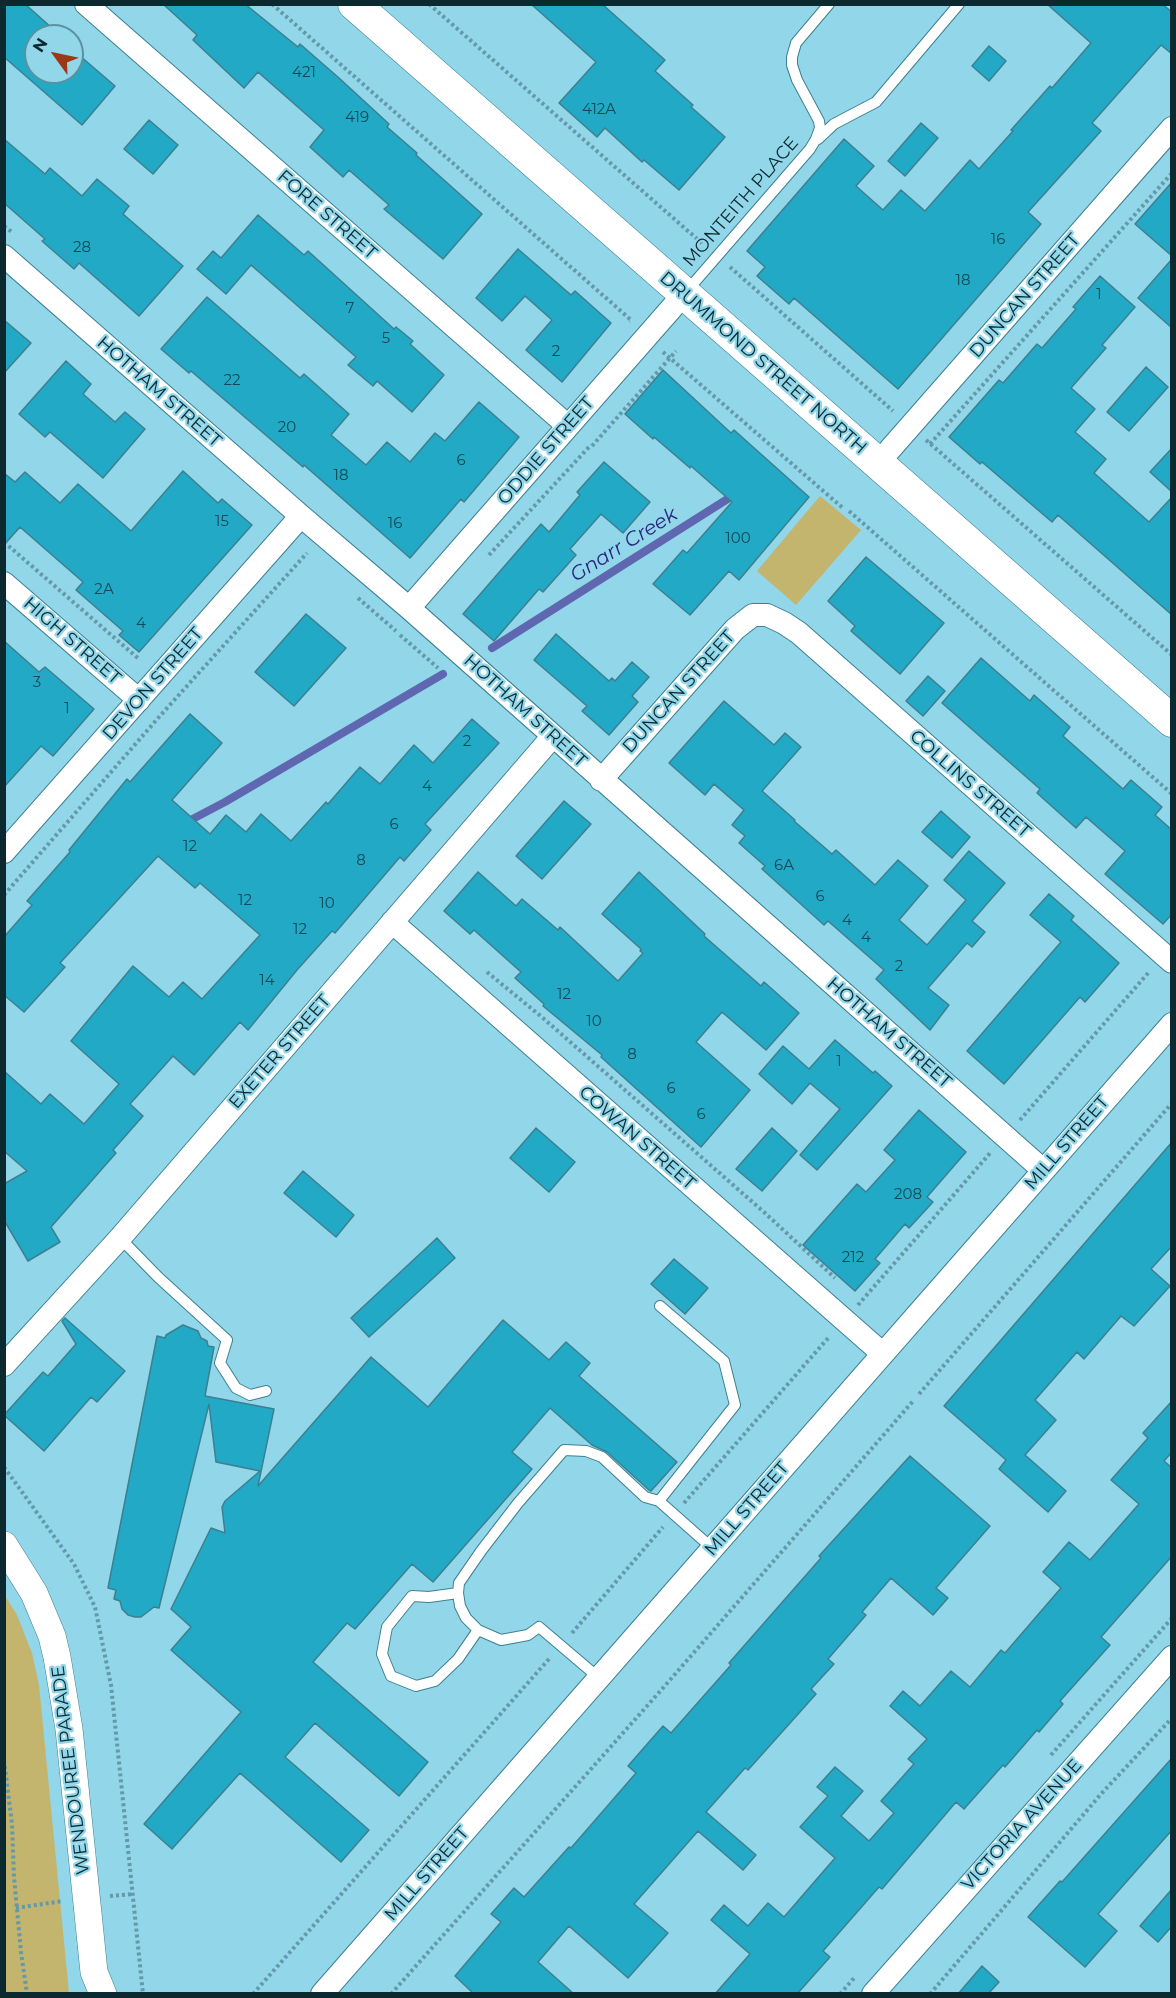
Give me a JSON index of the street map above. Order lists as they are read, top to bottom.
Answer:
{
  "streets": {
    "main road": ["DRUMMOND STREET NORTH"],
    "street": [
      "FORE STREET",
      "DUNCAN STREET",
      "HOTHAM STREET",
      "ODDIE STREET",
      "HIGH STREET",
      "DEVON STREET",
      "COLLINS STREET",
      "EXETER STREET",
      "COWAN STREET",
      "MILL STREET",
      "WENDOUREE PARADE",
      "VICTORIA AVENUE"
    ],
    "lane": ["MONTEITH PLACE"]
  },
  "crossings": [
    ["MONTEITH PLACE", "DRUMMOND STREET NORTH"],
    ["MONTEITH PLACE", "ODDIE STREET"],
    ["FORE STREET", "ODDIE STREET"],
    ["DUNCAN STREET", "DRUMMOND STREET NORTH"],
    ["DUNCAN STREET", "HOTHAM STREET"],
    ["DUNCAN STREET", "COLLINS STREET"],
    ["DRUMMOND STREET NORTH", "ODDIE STREET"],
    ["HOTHAM STREET", "ODDIE STREET"],
    ["HOTHAM STREET", "DEVON STREET"],
    ["HOTHAM STREET", "EXETER STREET"],
    ["HOTHAM STREET", "MILL STREET"],
    ["HIGH STREET", "DEVON STREET"],
    ["EXETER STREET", "COWAN STREET"],
    ["COWAN STREET", "MILL STREET"]
  ],
  "water": ["Gnarr Creek"],
  "house_numbers": [
    "421",
    "412A",
    "419",
    "16",
    "28",
    "18",
    "1",
    "7",
    "5",
    "2",
    "22",
    "20",
    "6",
    "18",
    "15",
    "16",
    "100",
    "2A",
    "4",
    "3",
    "1",
    "2",
    "4",
    "6",
    "12",
    "8",
    "6A",
    "6",
    "12",
    "10",
    "4",
    "12",
    "4",
    "2",
    "14",
    "12",
    "10",
    "8",
    "1",
    "6",
    "6",
    "208",
    "212"
  ],
  "north": "top left"
}
